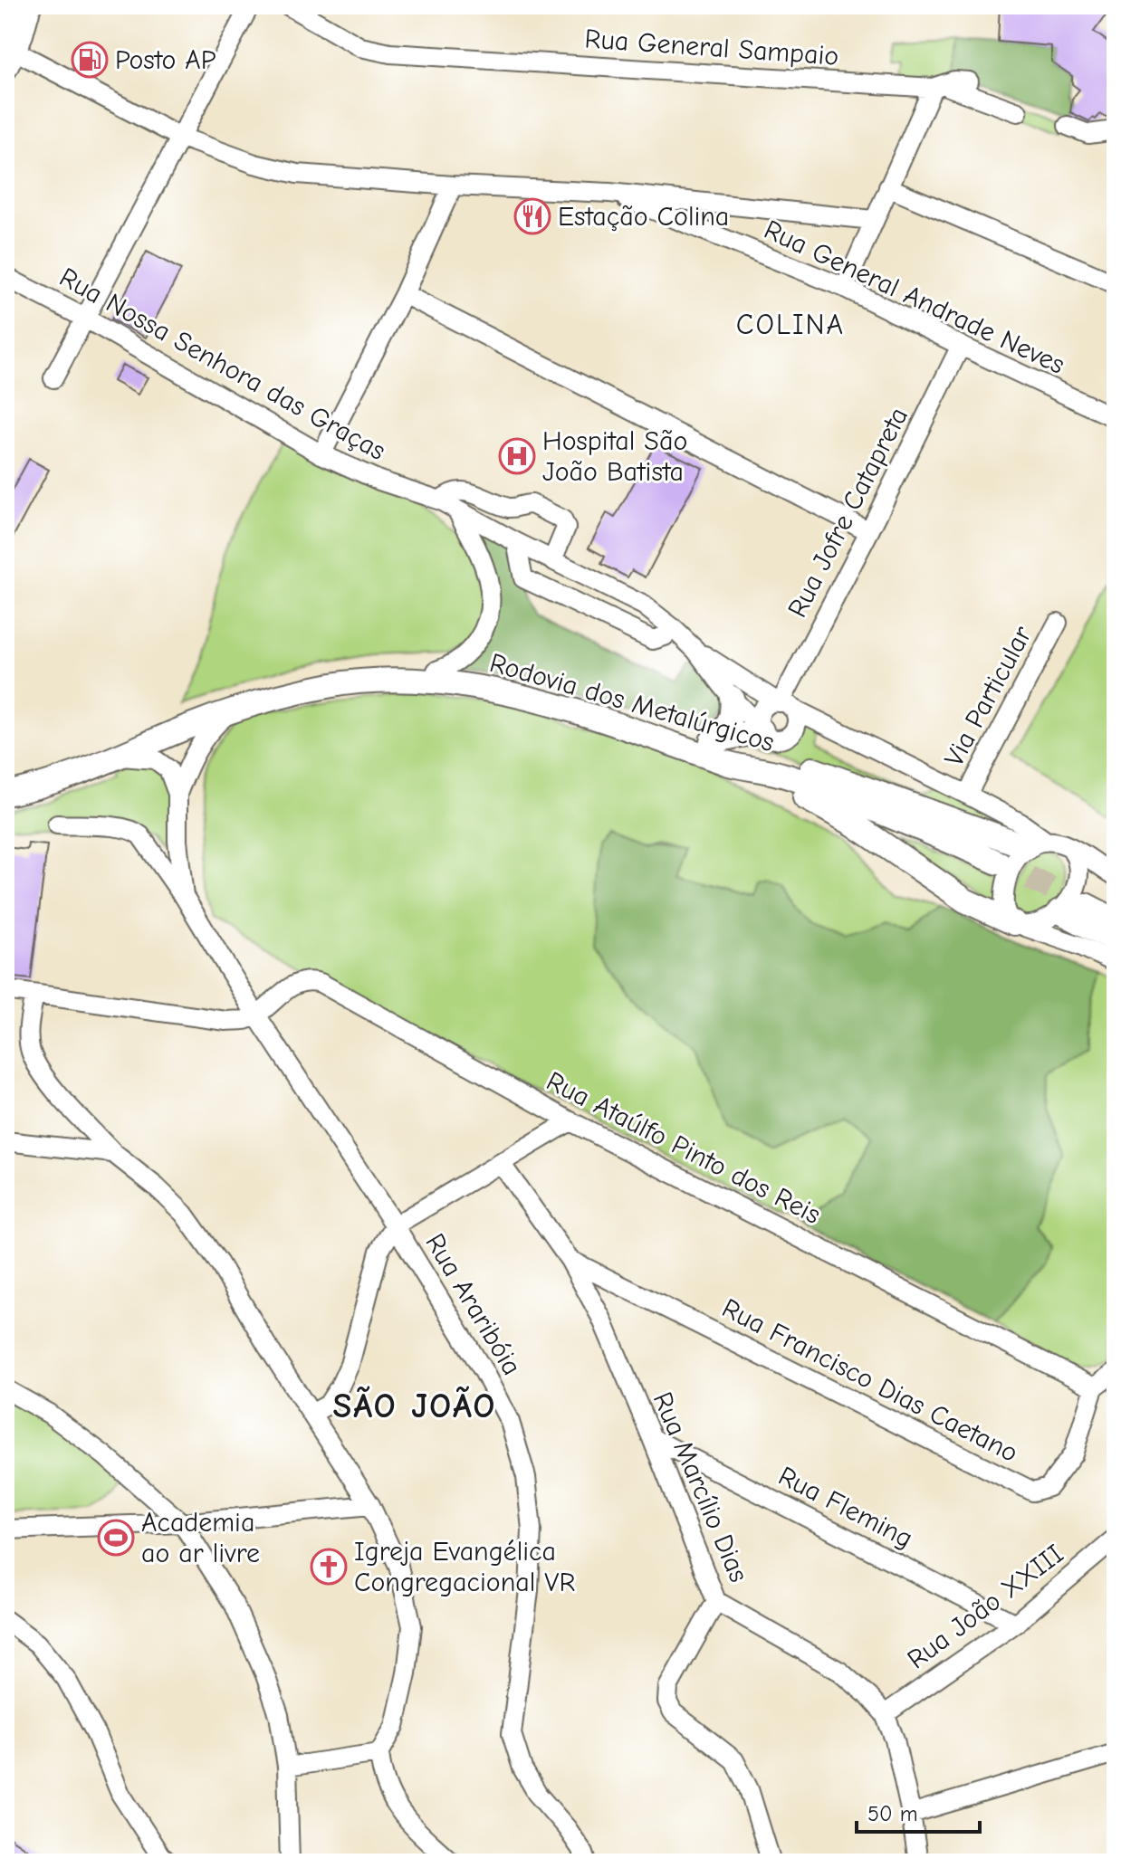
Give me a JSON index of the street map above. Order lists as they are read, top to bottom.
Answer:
{
  "streets": {
    "main road": ["Rodovia dos Metalúrgicos"],
    "street": [
      "Rua General Sampaio",
      "Rua General Andrade Neves",
      "Rua Nossa Senhora das Graças",
      "Rua Jofre Catapreta",
      "Via Particular",
      "Rua Ataúlfo Pinto dos Reis",
      "Rua Araribóia",
      "Rua Francisco Dias Caetano",
      "Rua Marcílio Dias",
      "Rua Fleming",
      "Rua João XXIII"
    ]
  },
  "crossings": [
    ["Rua General Andrade Neves", "Rua Jofre Catapreta"],
    ["Rua Nossa Senhora das Graças", "Rua Jofre Catapreta"],
    ["Rua Nossa Senhora das Graças", "Via Particular"],
    ["Rua Ataúlfo Pinto dos Reis", "Rua Araribóia"],
    ["Rua Ataúlfo Pinto dos Reis", "Rua Francisco Dias Caetano"],
    ["Rua Francisco Dias Caetano", "Rua Marcílio Dias"],
    ["Rua Marcílio Dias", "Rua Fleming"],
    ["Rua Marcílio Dias", "Rua João XXIII"],
    ["Rua Fleming", "Rua João XXIII"]
  ],
  "districts": ["COLINA", "SÃO JOÃO"],
  "places": {
    "fuel station": ["Posto AP"],
    "restaurant": ["Estação Colina"],
    "hospital": ["Hospital São João Batista"],
    "sports": ["Academia ao ar livre"],
    "church": ["Igreja Evangélica Congregacional VR"]
  },
  "scale_bar": "50 m"
}
